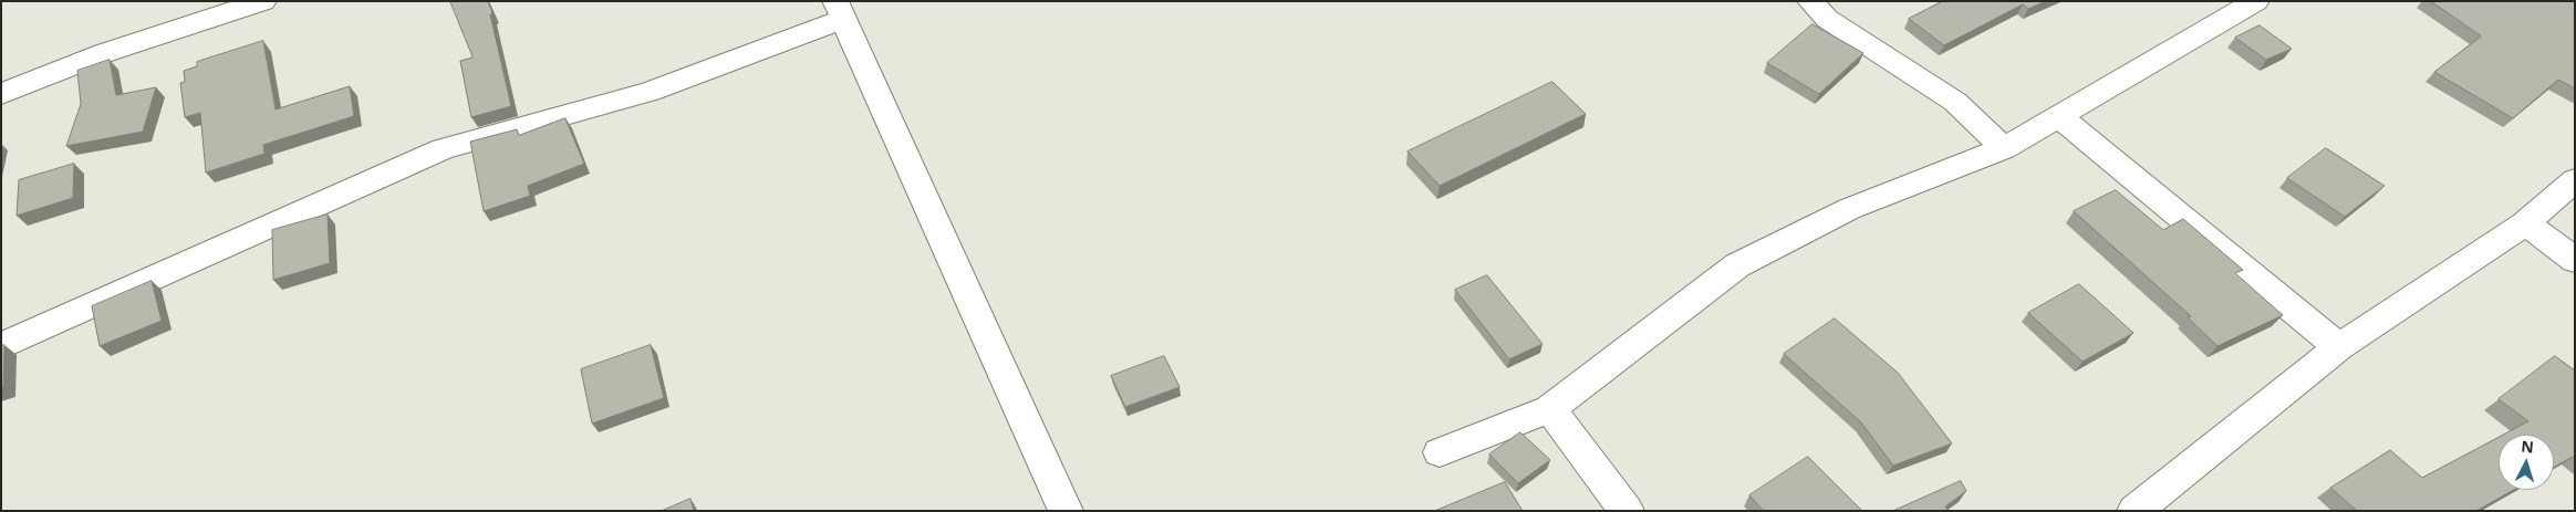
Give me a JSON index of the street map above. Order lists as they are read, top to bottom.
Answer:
{
  "north": "top"
}
